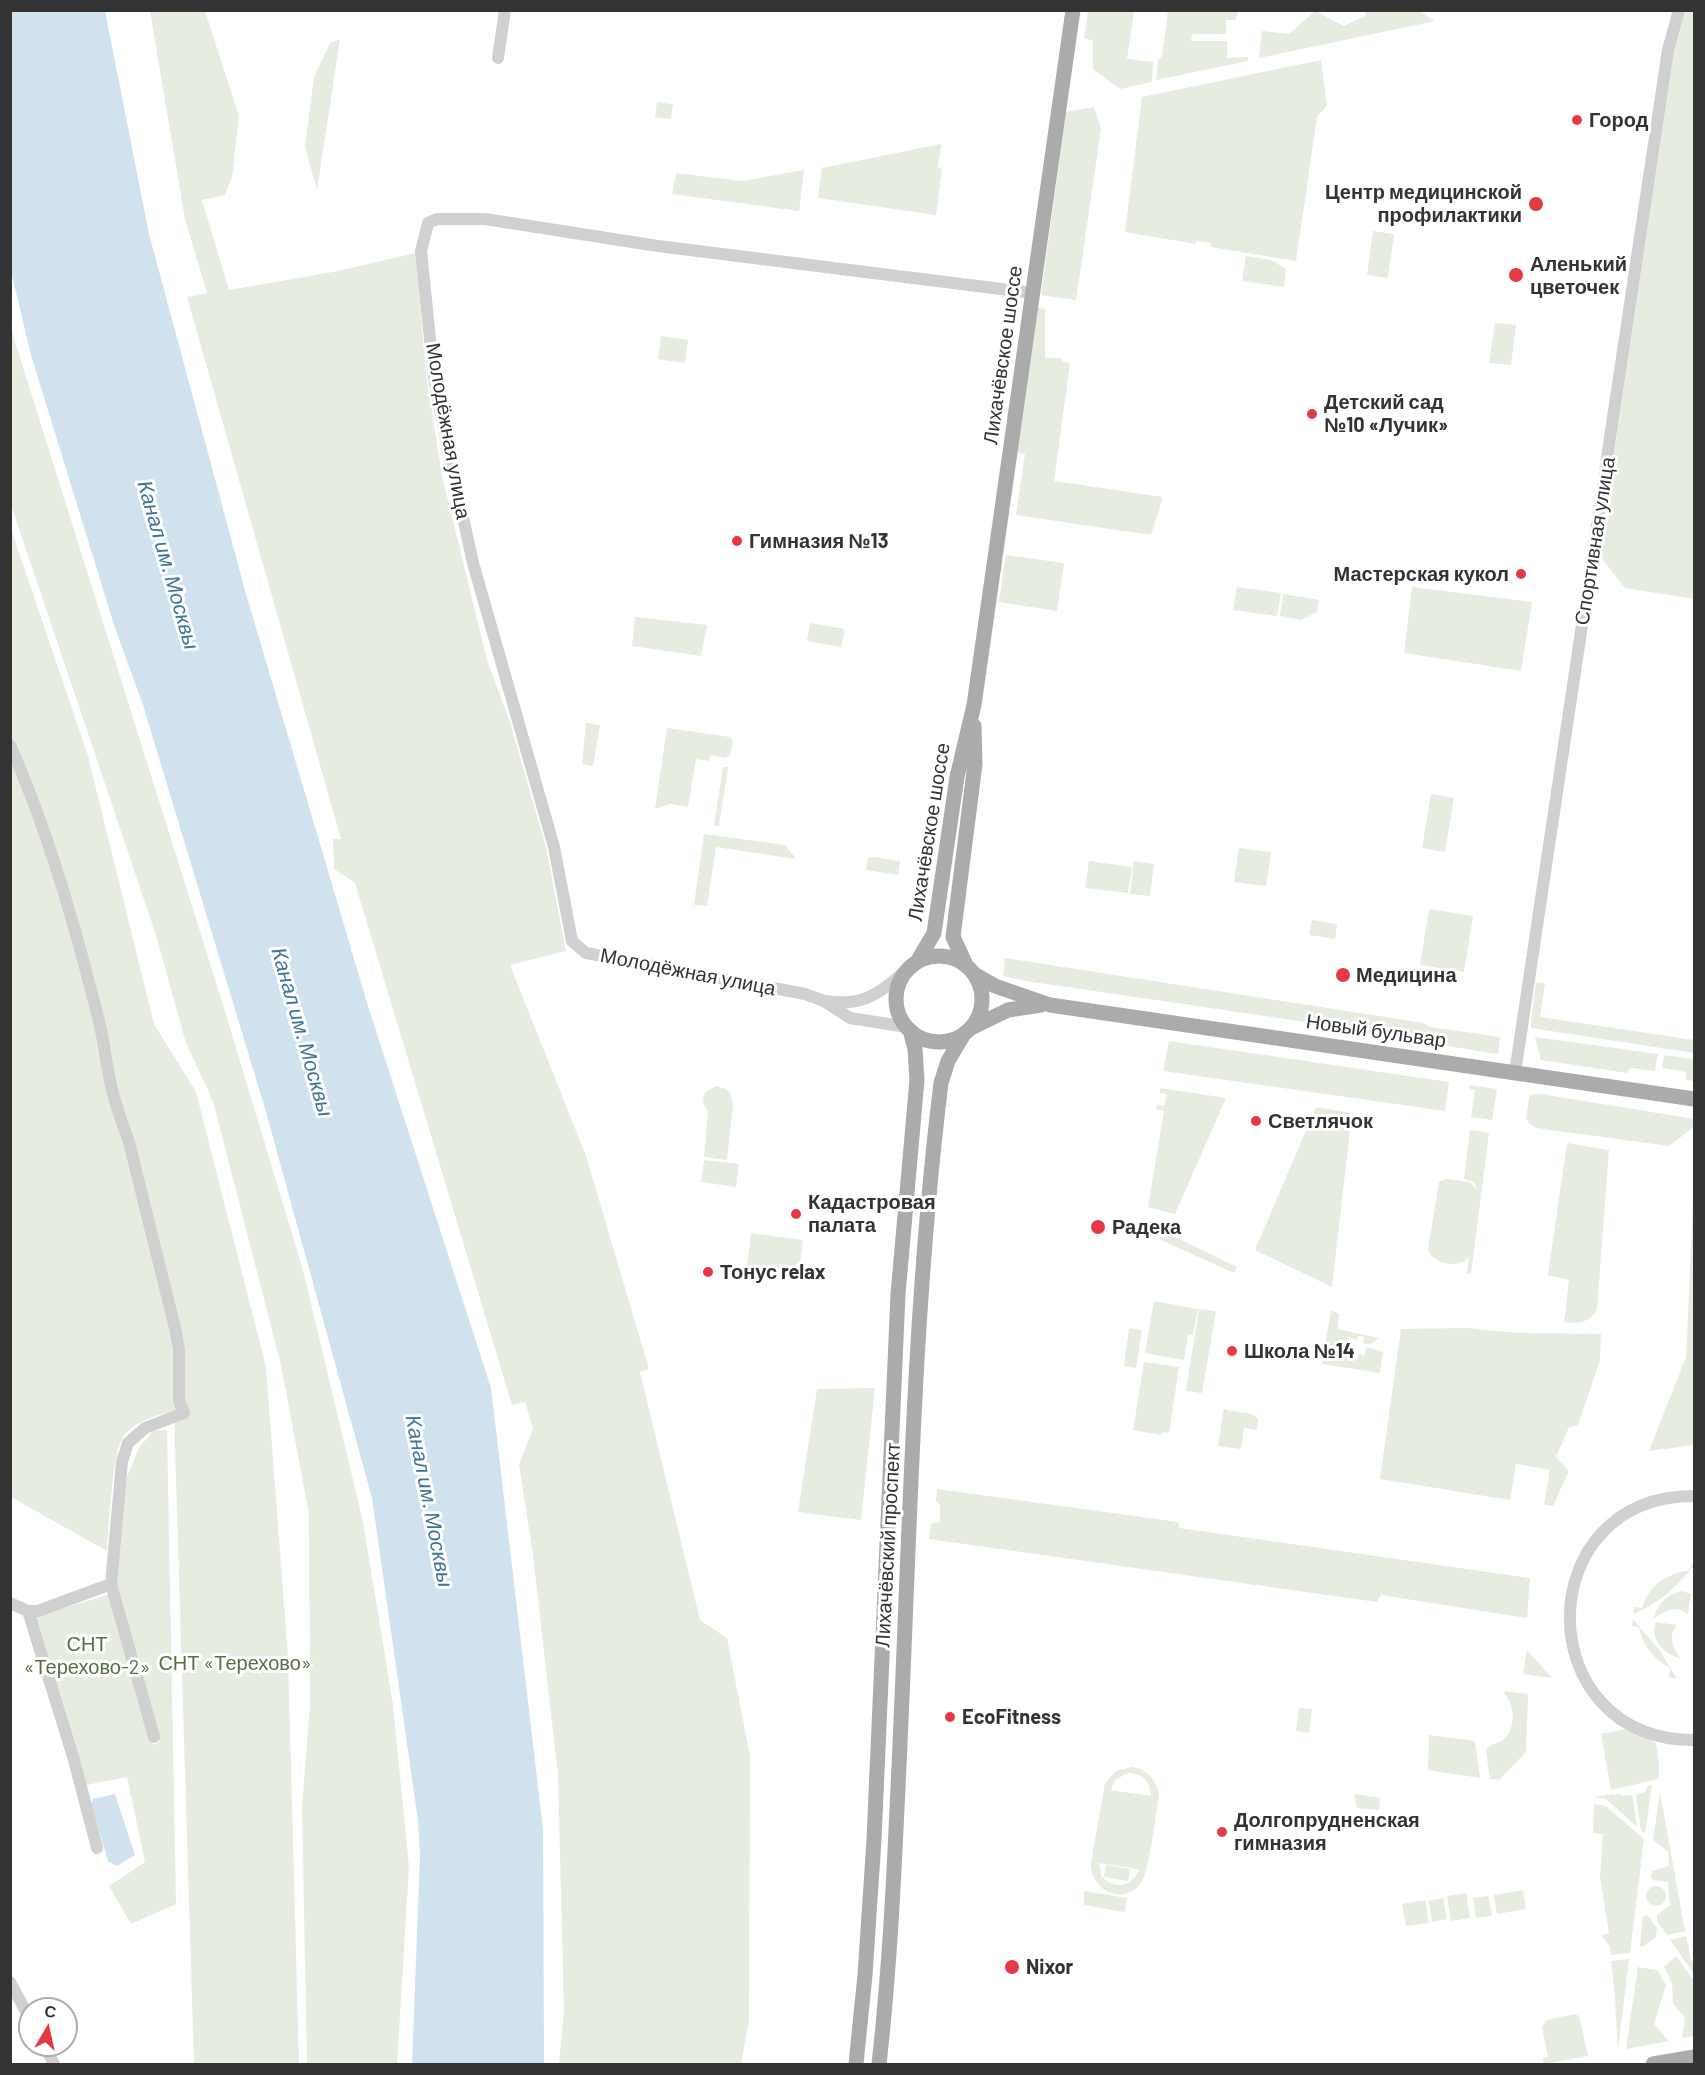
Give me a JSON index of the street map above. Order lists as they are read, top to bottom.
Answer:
{
  "streets": {
    "main road": ["Лихачёвское шоссе", "Новый бульвар", "Лихачёвский проспект"],
    "street": ["Молодёжная улица", "Спортивная улица"]
  },
  "crossings": [
    ["Лихачёвское шоссе", "Молодёжная улица"],
    ["Лихачёвское шоссе", "Новый бульвар"],
    ["Лихачёвское шоссе", "Лихачёвский проспект"],
    ["Молодёжная улица", "Новый бульвар"],
    ["Молодёжная улица", "Лихачёвский проспект"],
    ["Спортивная улица", "Новый бульвар"],
    ["Новый бульвар", "Лихачёвский проспект"]
  ],
  "water": ["Канал им. Москвы"],
  "parks": ["СНТ «Терехово-2»", "СНТ «Терехово»"],
  "places": [
    "Город",
    "Центр медицинской профилактики",
    "Аленький цветочек",
    "Детский сад №10 «Лучик»",
    "Гимназия №13",
    "Мастерская кукол",
    "Медицина",
    "Светлячок",
    "Кадастровая палата",
    "Радека",
    "Тонус relax",
    "Школа №14",
    "EcoFitness",
    "Долгопрудненская гимназия",
    "Nixor"
  ],
  "north": "top"
}
